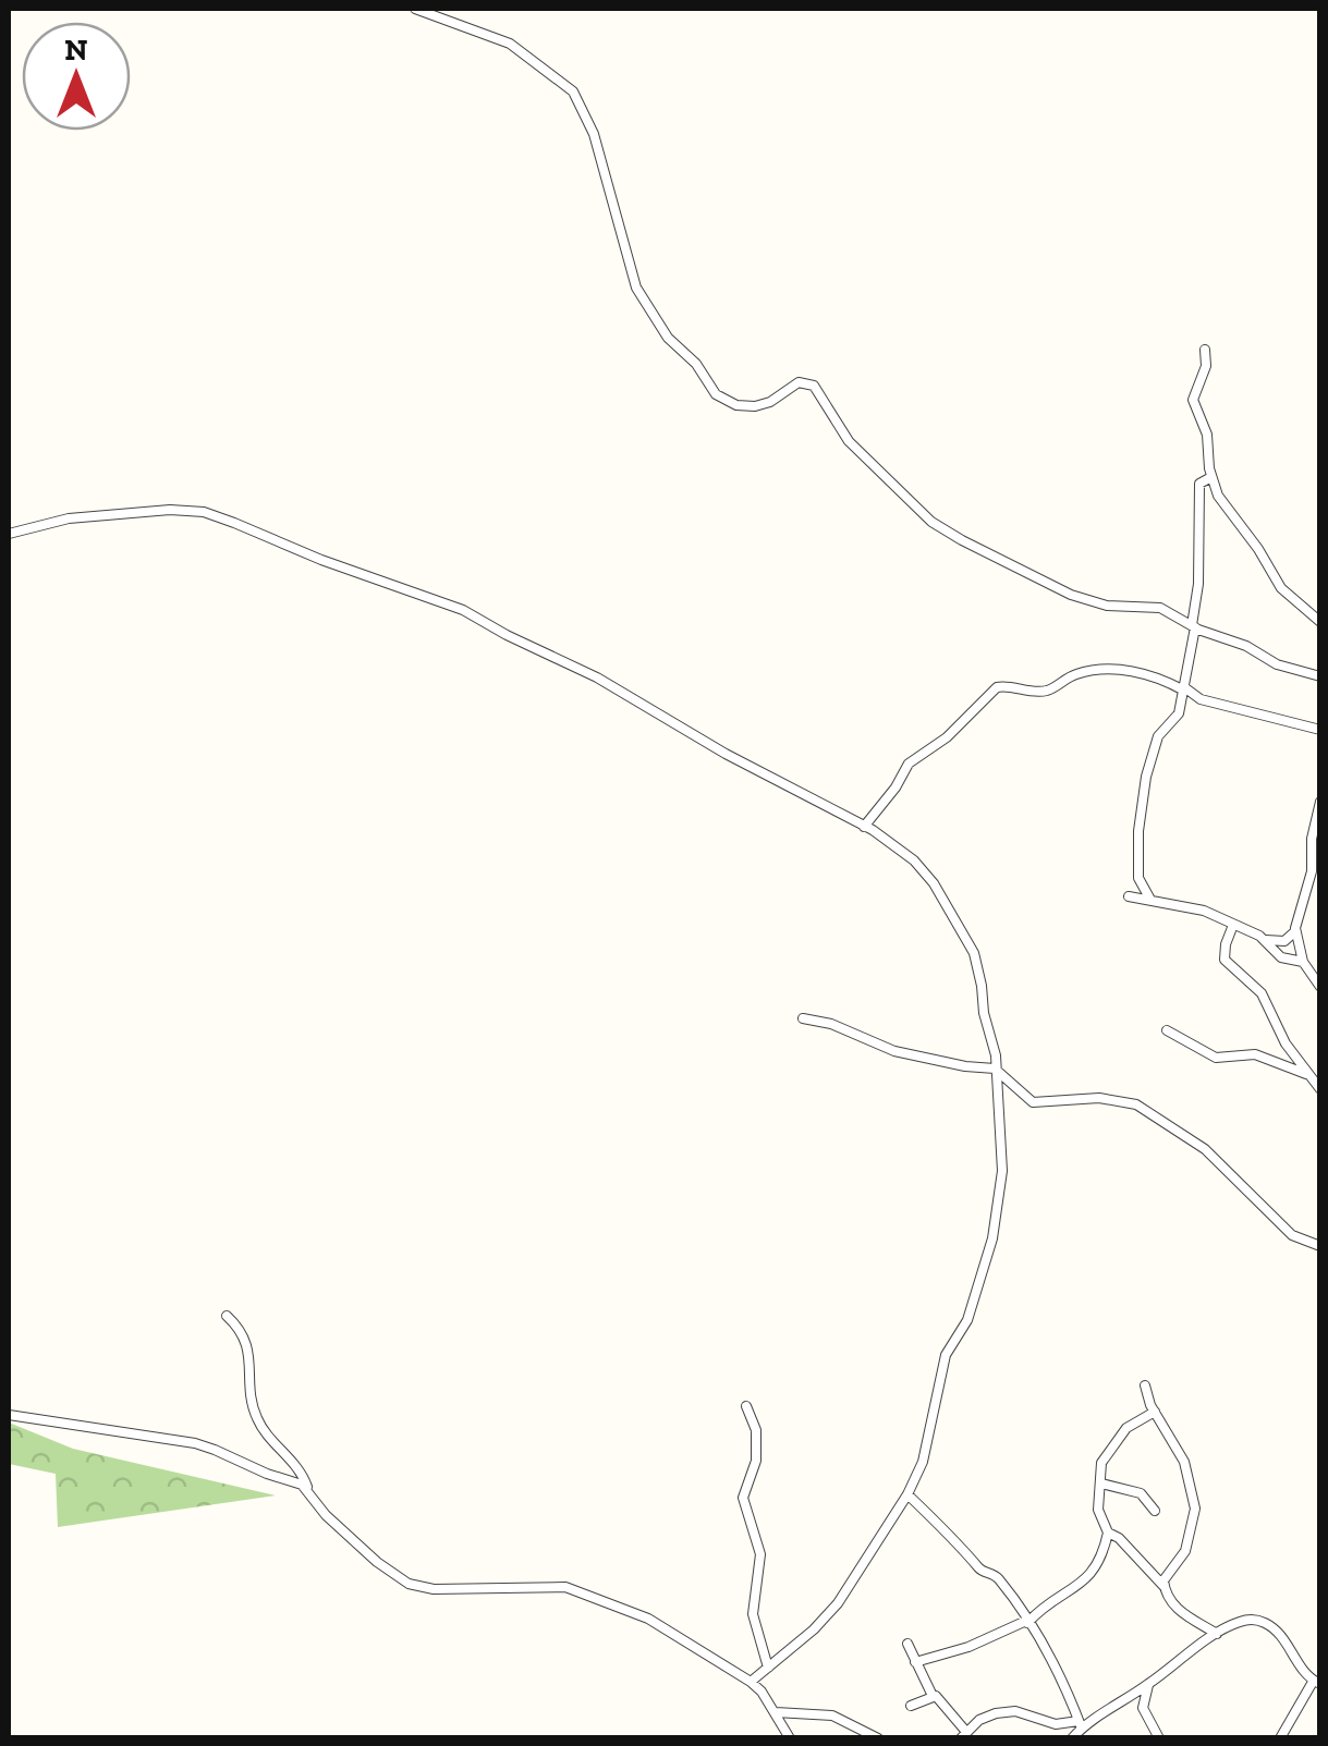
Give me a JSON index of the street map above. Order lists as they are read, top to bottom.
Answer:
{
  "north": "top"
}
